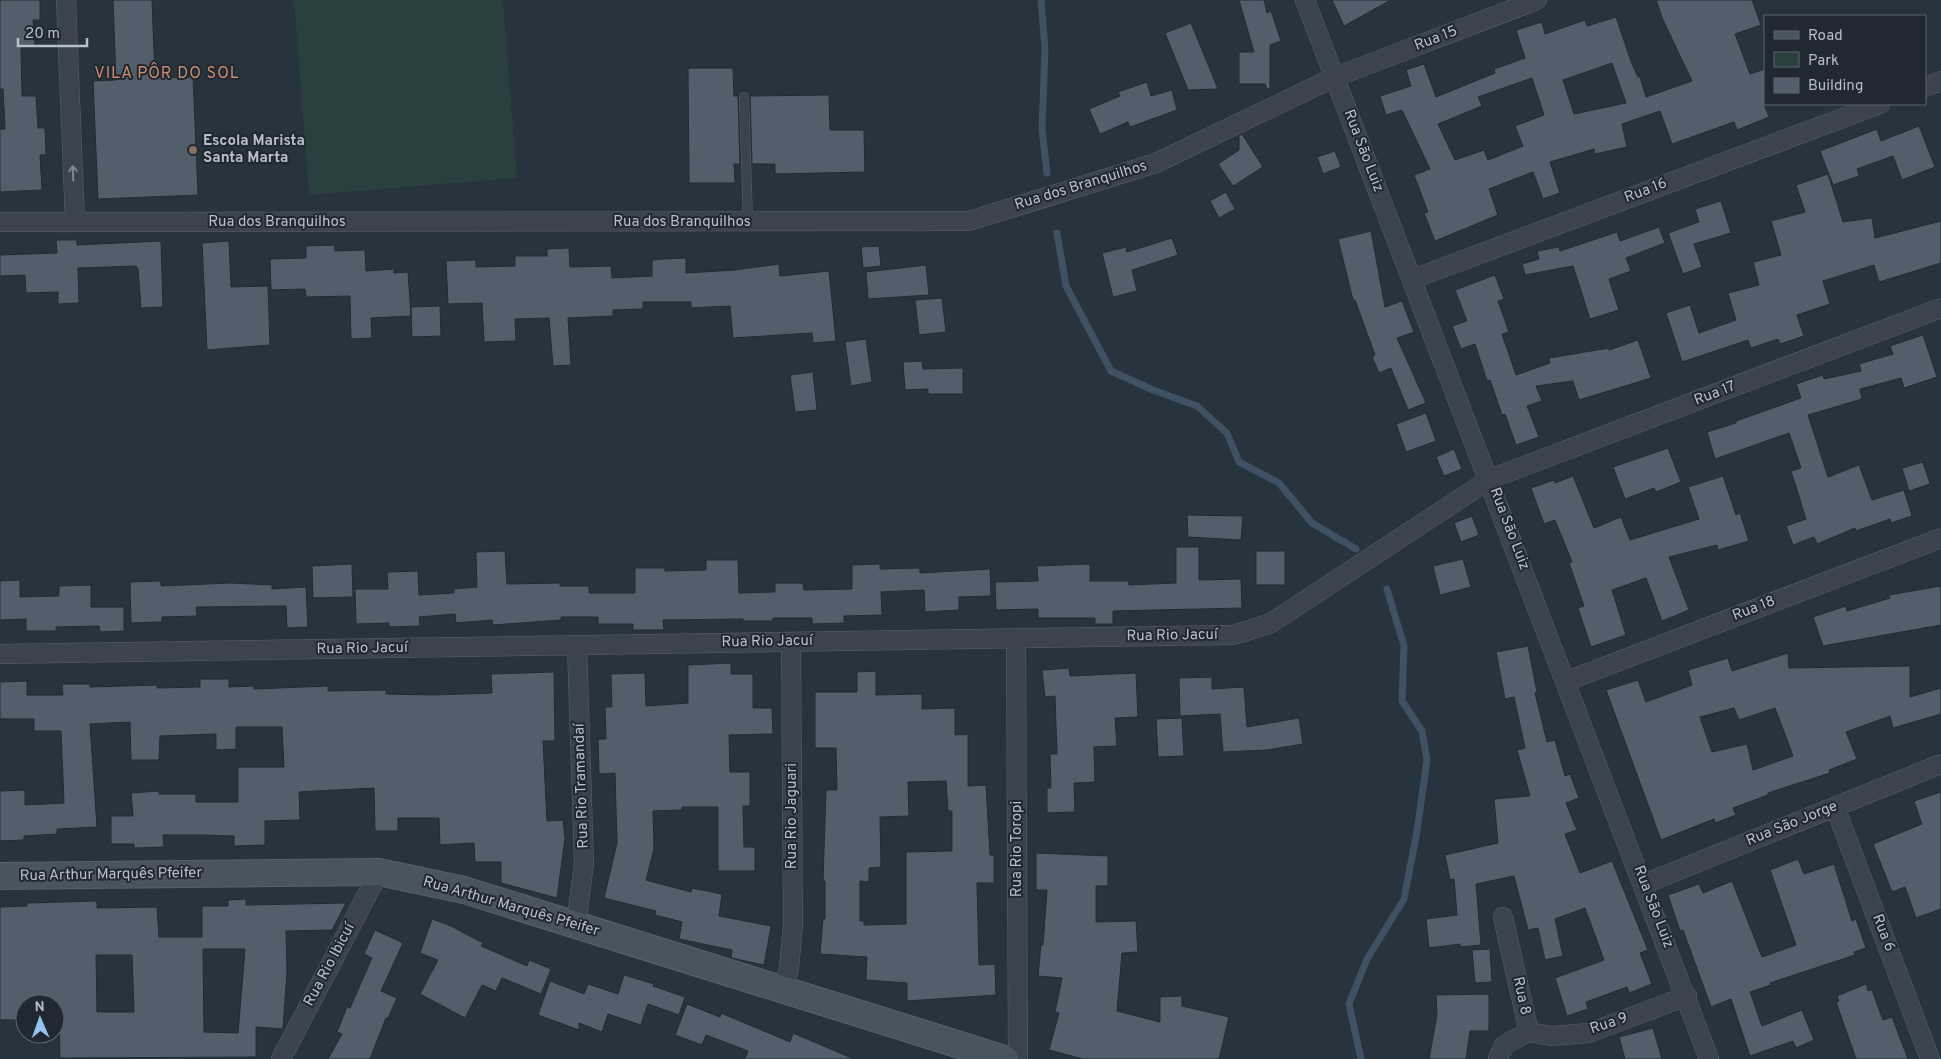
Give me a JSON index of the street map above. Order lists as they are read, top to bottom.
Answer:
{
  "streets": {
    "street": [
      "Rua 15",
      "Rua São Luiz",
      "Rua dos Branquilhos",
      "Rua 16",
      "Rua 17",
      "Rua 18",
      "Rua Rio Jacuí",
      "Rua Rio Tramandaí",
      "Rua Rio Jaguari",
      "Rua São Jorge",
      "Rua Rio Toropi",
      "Rua Arthur Marquês Pfeifer",
      "Rua 6",
      "Rua Rio Ibicuí",
      "Rua 8",
      "Rua 9"
    ]
  },
  "crossings": [
    ["Rua 15", "Rua São Luiz"],
    ["Rua 15", "Rua dos Branquilhos"],
    ["Rua São Luiz", "Rua dos Branquilhos"],
    ["Rua São Luiz", "Rua 16"],
    ["Rua São Luiz", "Rua 17"],
    ["Rua São Luiz", "Rua 18"],
    ["Rua São Luiz", "Rua Rio Jacuí"],
    ["Rua São Luiz", "Rua São Jorge"],
    ["Rua São Luiz", "Rua 9"],
    ["Rua 17", "Rua Rio Jacuí"],
    ["Rua Rio Jacuí", "Rua Rio Tramandaí"],
    ["Rua Rio Jacuí", "Rua Rio Jaguari"],
    ["Rua Rio Jacuí", "Rua Rio Toropi"],
    ["Rua Rio Tramandaí", "Rua Arthur Marquês Pfeifer"],
    ["Rua Rio Jaguari", "Rua Arthur Marquês Pfeifer"],
    ["Rua São Jorge", "Rua 6"],
    ["Rua Arthur Marquês Pfeifer", "Rua Rio Ibicuí"],
    ["Rua 8", "Rua 9"]
  ],
  "districts": ["VILA PÔR DO SOL"],
  "places": ["Escola Marista Santa Marta"],
  "legend": ["Road", "Park", "Building"],
  "scale_bar": "20 m",
  "north": "top"
}
